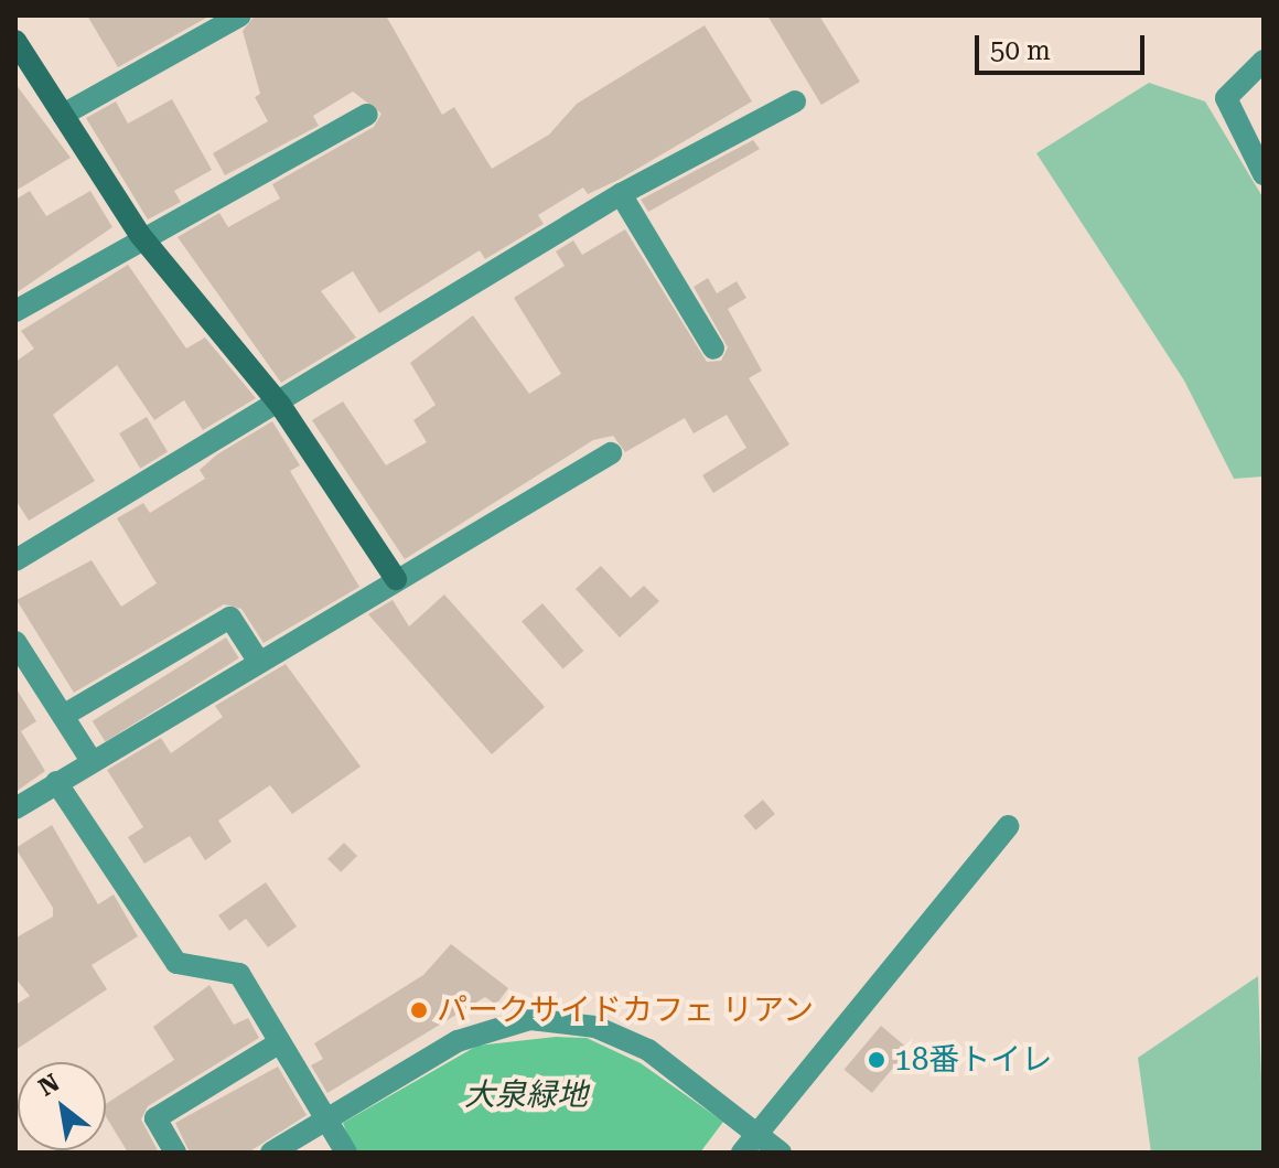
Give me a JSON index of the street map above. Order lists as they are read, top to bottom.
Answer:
{
  "parks": ["大泉緑地"],
  "places": ["パークサイドカフェ リアン", "18番トイレ"],
  "scale_bar": "50 m",
  "north": "top left"
}
